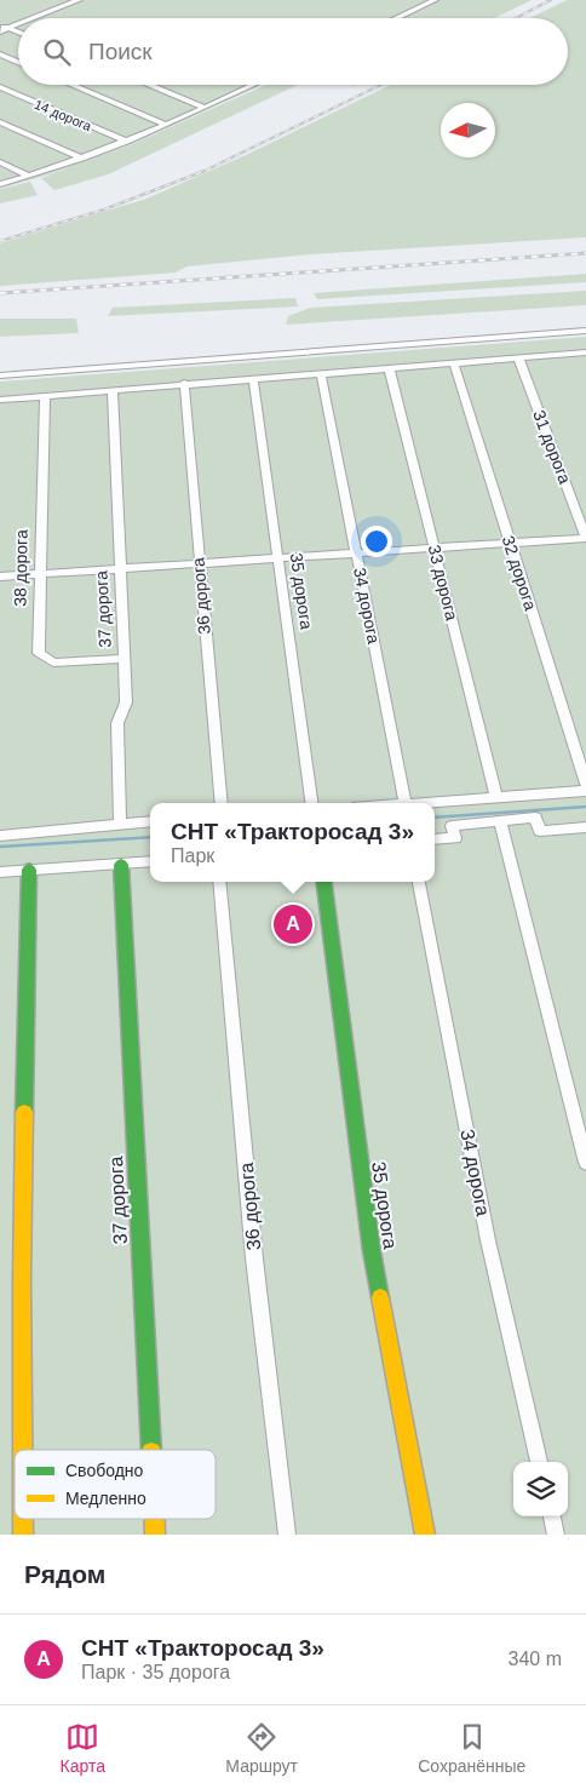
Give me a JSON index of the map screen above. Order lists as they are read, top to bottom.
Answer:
{
  "streets": {
    "street": [
      "14 дорога",
      "31 дорога",
      "38 дорога",
      "32 дорога",
      "33 дорога",
      "35 дорога",
      "36 дорога",
      "34 дорога",
      "37 дорога"
    ]
  },
  "crossings": [
    ["38 дорога", "37 дорога"]
  ],
  "legend": ["Свободно", "Медленно"],
  "north": "left",
  "page": {
    "search": "Поиск",
    "popup": ["СНТ «Тракторосад 3»", "Парк"],
    "pins": "A",
    "heading": "Рядом",
    "list": [
      {
        "mark": "A",
        "name": "СНТ «Тракторосад 3»",
        "note": "Парк · 35 дорога",
        "value": "340 m"
      }
    ],
    "nav": ["Карта", "Маршрут", "Сохранённые"]
  }
}
